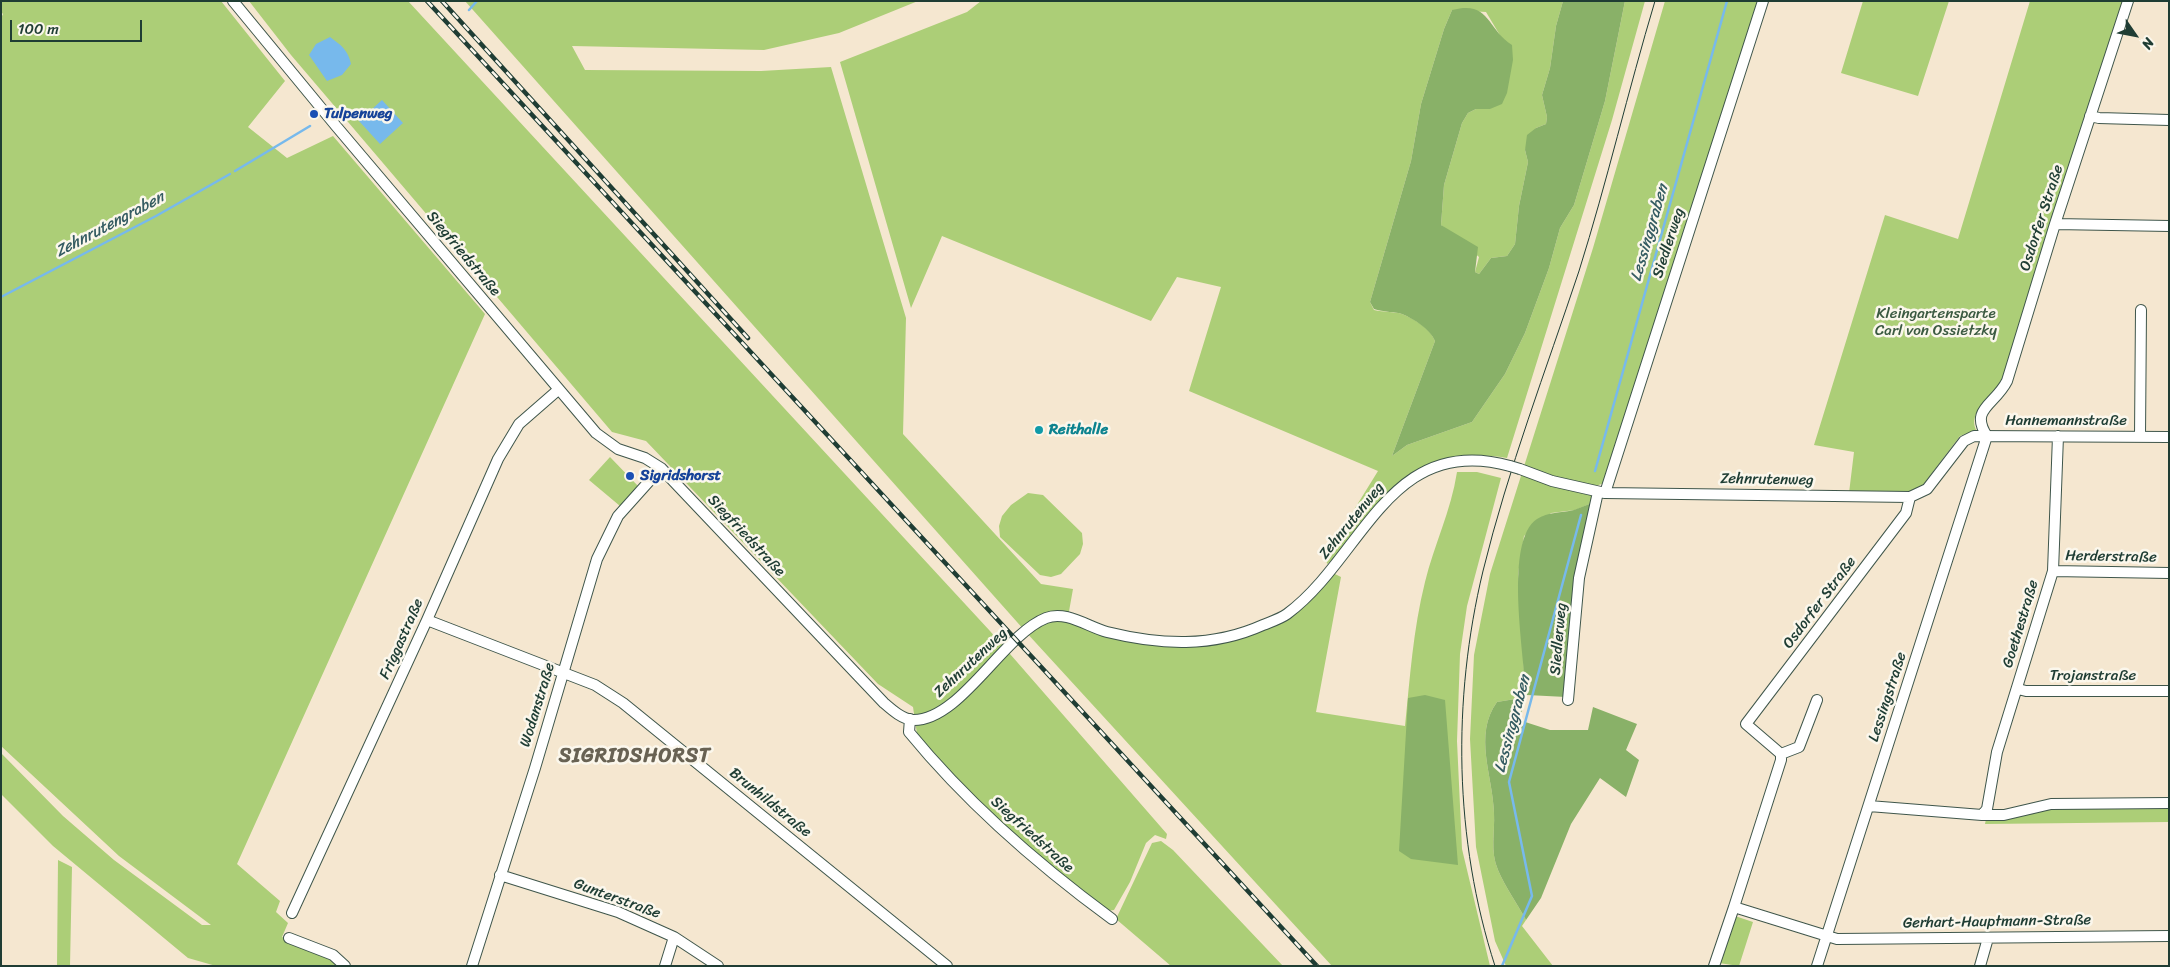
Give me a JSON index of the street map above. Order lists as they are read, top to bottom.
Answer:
{
  "streets": {
    "street": [
      "Osdorfer Straße",
      "Siedlerweg",
      "Siegfriedstraße",
      "Hannemannstraße",
      "Zehnrutenweg",
      "Herderstraße",
      "Goethestraße",
      "Friggastraße",
      "Trojanstraße",
      "Lessingstraße",
      "Wodanstraße",
      "Brunhildstraße",
      "Gunterstraße",
      "Gerhart-Hauptmann-Straße"
    ]
  },
  "crossings": [
    ["Osdorfer Straße", "Hannemannstraße"],
    ["Osdorfer Straße", "Zehnrutenweg"],
    ["Osdorfer Straße", "Lessingstraße"],
    ["Siedlerweg", "Zehnrutenweg"],
    ["Siegfriedstraße", "Zehnrutenweg"],
    ["Siegfriedstraße", "Friggastraße"],
    ["Siegfriedstraße", "Wodanstraße"],
    ["Hannemannstraße", "Zehnrutenweg"],
    ["Hannemannstraße", "Goethestraße"],
    ["Hannemannstraße", "Lessingstraße"],
    ["Herderstraße", "Goethestraße"],
    ["Goethestraße", "Trojanstraße"],
    ["Friggastraße", "Brunhildstraße"],
    ["Lessingstraße", "Gerhart-Hauptmann-Straße"],
    ["Wodanstraße", "Brunhildstraße"],
    ["Wodanstraße", "Gunterstraße"]
  ],
  "districts": ["SIGRIDSHORST"],
  "water": ["Zehnrutengraben", "Lessinggraben"],
  "parks": ["Kleingartensparte Carl von Ossietzky"],
  "places": ["Tulpenweg", "Reithalle", "Sigridshorst"],
  "scale_bar": "100 m",
  "north": "bottom right"
}
